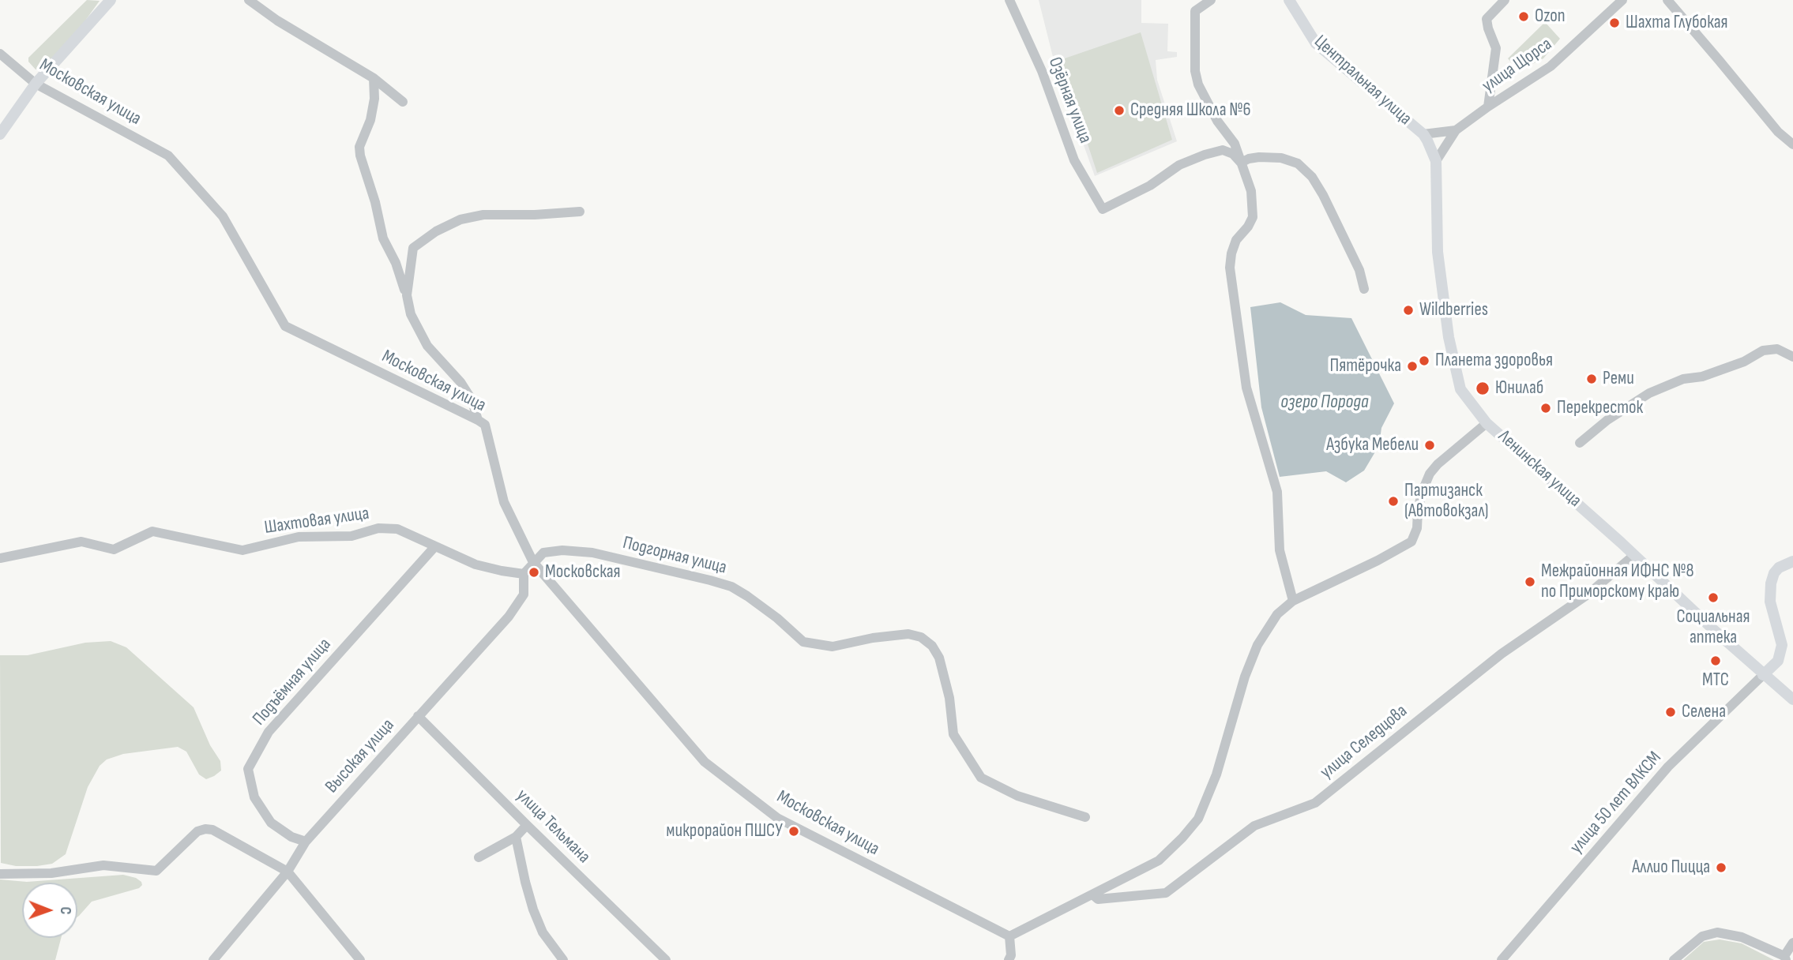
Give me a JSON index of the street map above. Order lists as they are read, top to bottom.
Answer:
{
  "streets": {
    "main road": ["Центральная улица", "Ленинская улица"],
    "street": [
      "улица Щорса",
      "Московская улица",
      "Озёрная улица",
      "Шахтовая улица",
      "Подгорная улица",
      "Подъёмная улица",
      "улица Селедцова",
      "Высокая улица",
      "улица 50 лет ВЛКСМ",
      "улица Тельмана"
    ]
  },
  "crossings": [
    ["улица Щорса", "Центральная улица"],
    ["улица Щорса", "Ленинская улица"],
    ["Центральная улица", "Ленинская улица"],
    ["Московская улица", "Подгорная улица"],
    ["Ленинская улица", "улица Селедцова"],
    ["Ленинская улица", "улица 50 лет ВЛКСМ"],
    ["Шахтовая улица", "Подъёмная улица"],
    ["Шахтовая улица", "Высокая улица"],
    ["Подъёмная улица", "Высокая улица"],
    ["Высокая улица", "улица Тельмана"]
  ],
  "water": ["озеро Порода"],
  "places": [
    "Ozon",
    "Шахта Глубокая",
    "Средняя Школа №6",
    "Wildberries",
    "Планета здоровья",
    "Пятёрочка",
    "Реми",
    "Юнилаб",
    "Перекресток",
    "Азбука Мебели",
    "Партизанск (Автовокзал)",
    "Московская",
    "Межрайонная ИФНС №8 по Приморскому краю",
    "Социальная аптека",
    "МТС",
    "Селена",
    "микрорайон ПШСУ",
    "Аллио Пицца"
  ],
  "north": "right"
}
